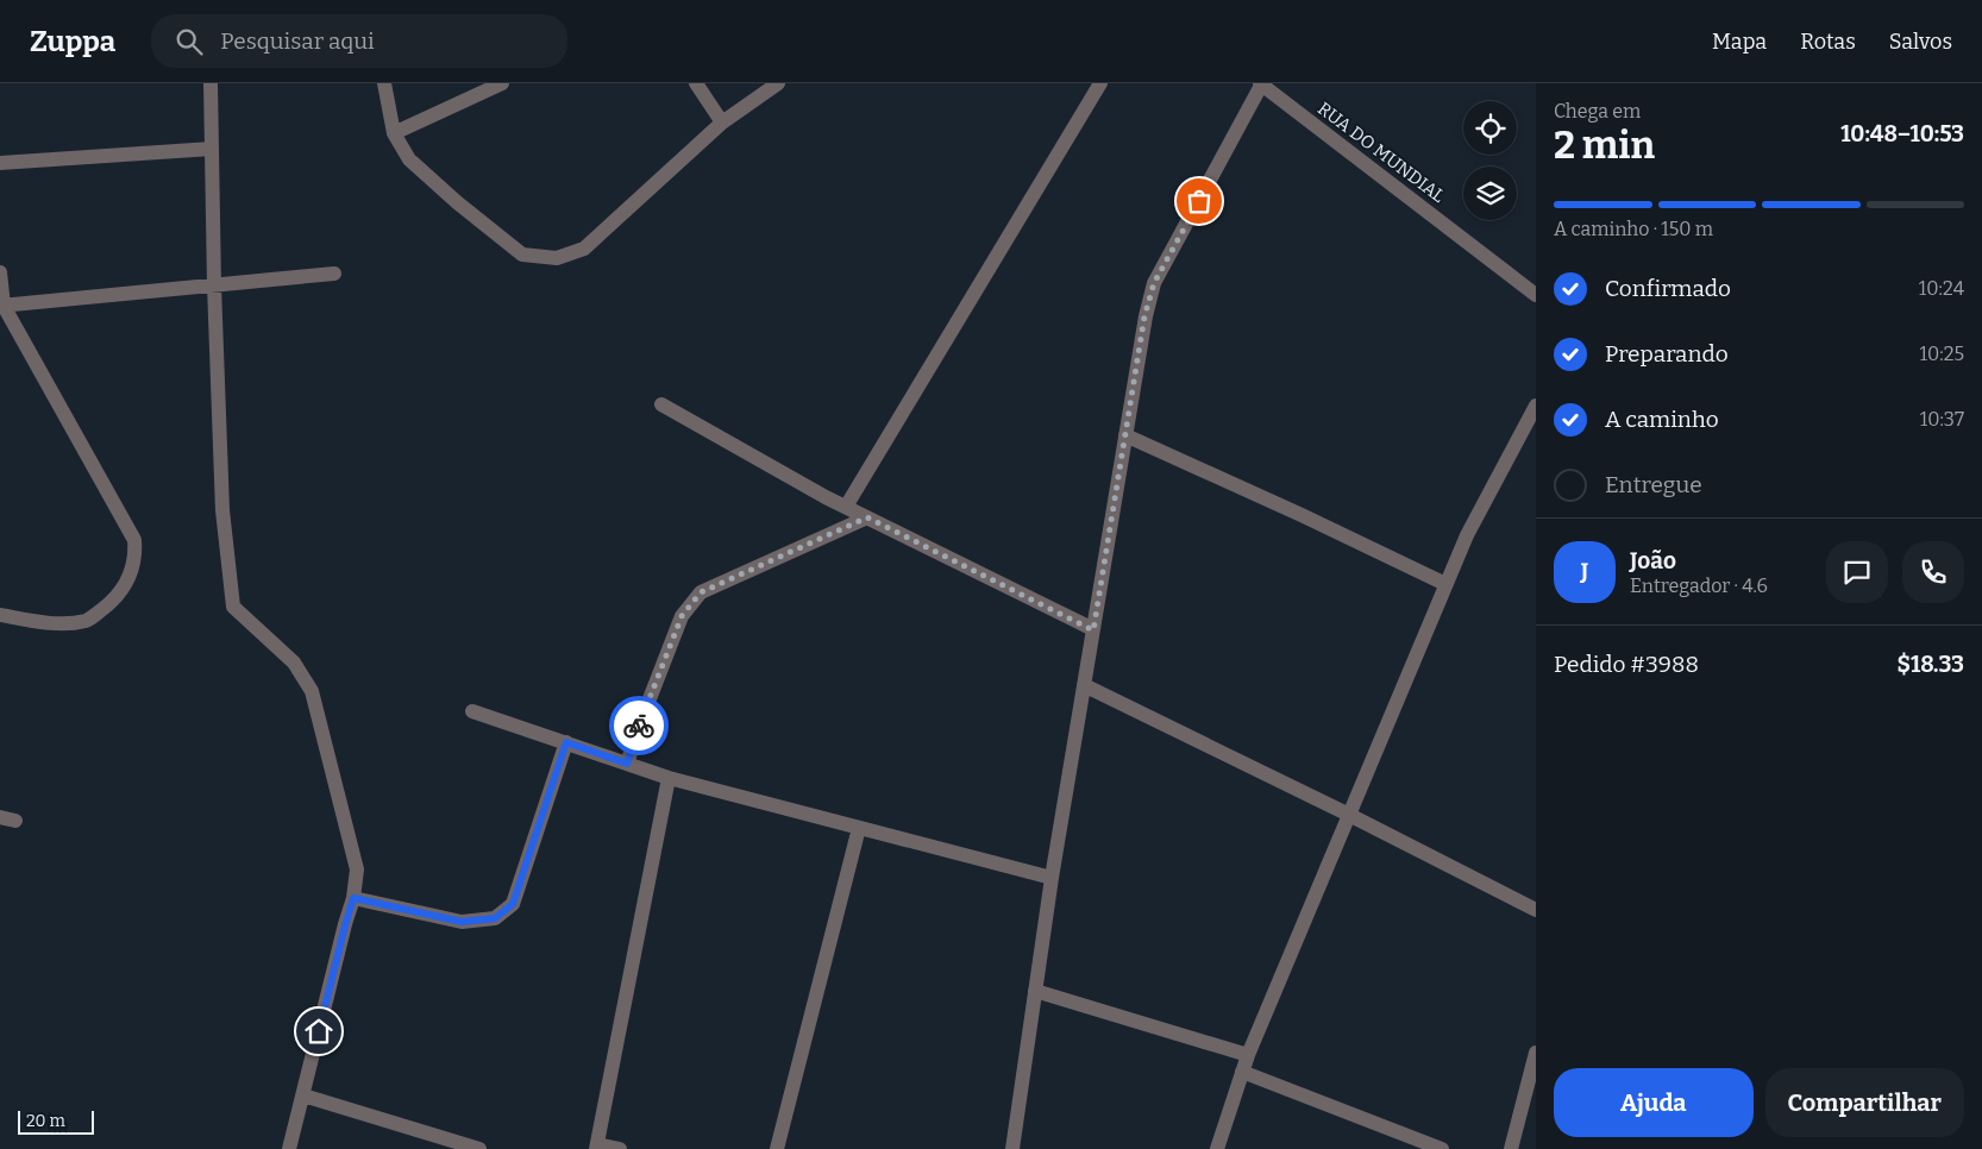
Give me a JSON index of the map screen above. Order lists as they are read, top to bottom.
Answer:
{
  "streets": {
    "street": ["RUA DO MUNDIAL"]
  },
  "scale_bar": "20 m",
  "page": {
    "header": "Zuppa",
    "search": "Pesquisar aqui",
    "nav": ["Mapa", "Rotas", "Salvos"],
    "heading": ["2 min", "Chega em", "10:48–10:53"],
    "panel": [
      "João",
      "Entregador · 4.6",
      "Pedido #3988",
      "$18.33"
    ],
    "bar": "A caminho · 150 m",
    "list": [
      ["Confirmado", "10:24"],
      ["Preparando", "10:25"],
      ["A caminho", "10:37"],
      "Entregue"
    ],
    "round": "J",
    "buttons": ["Ajuda", "Compartilhar"],
    "scale": "20 m"
  }
}
